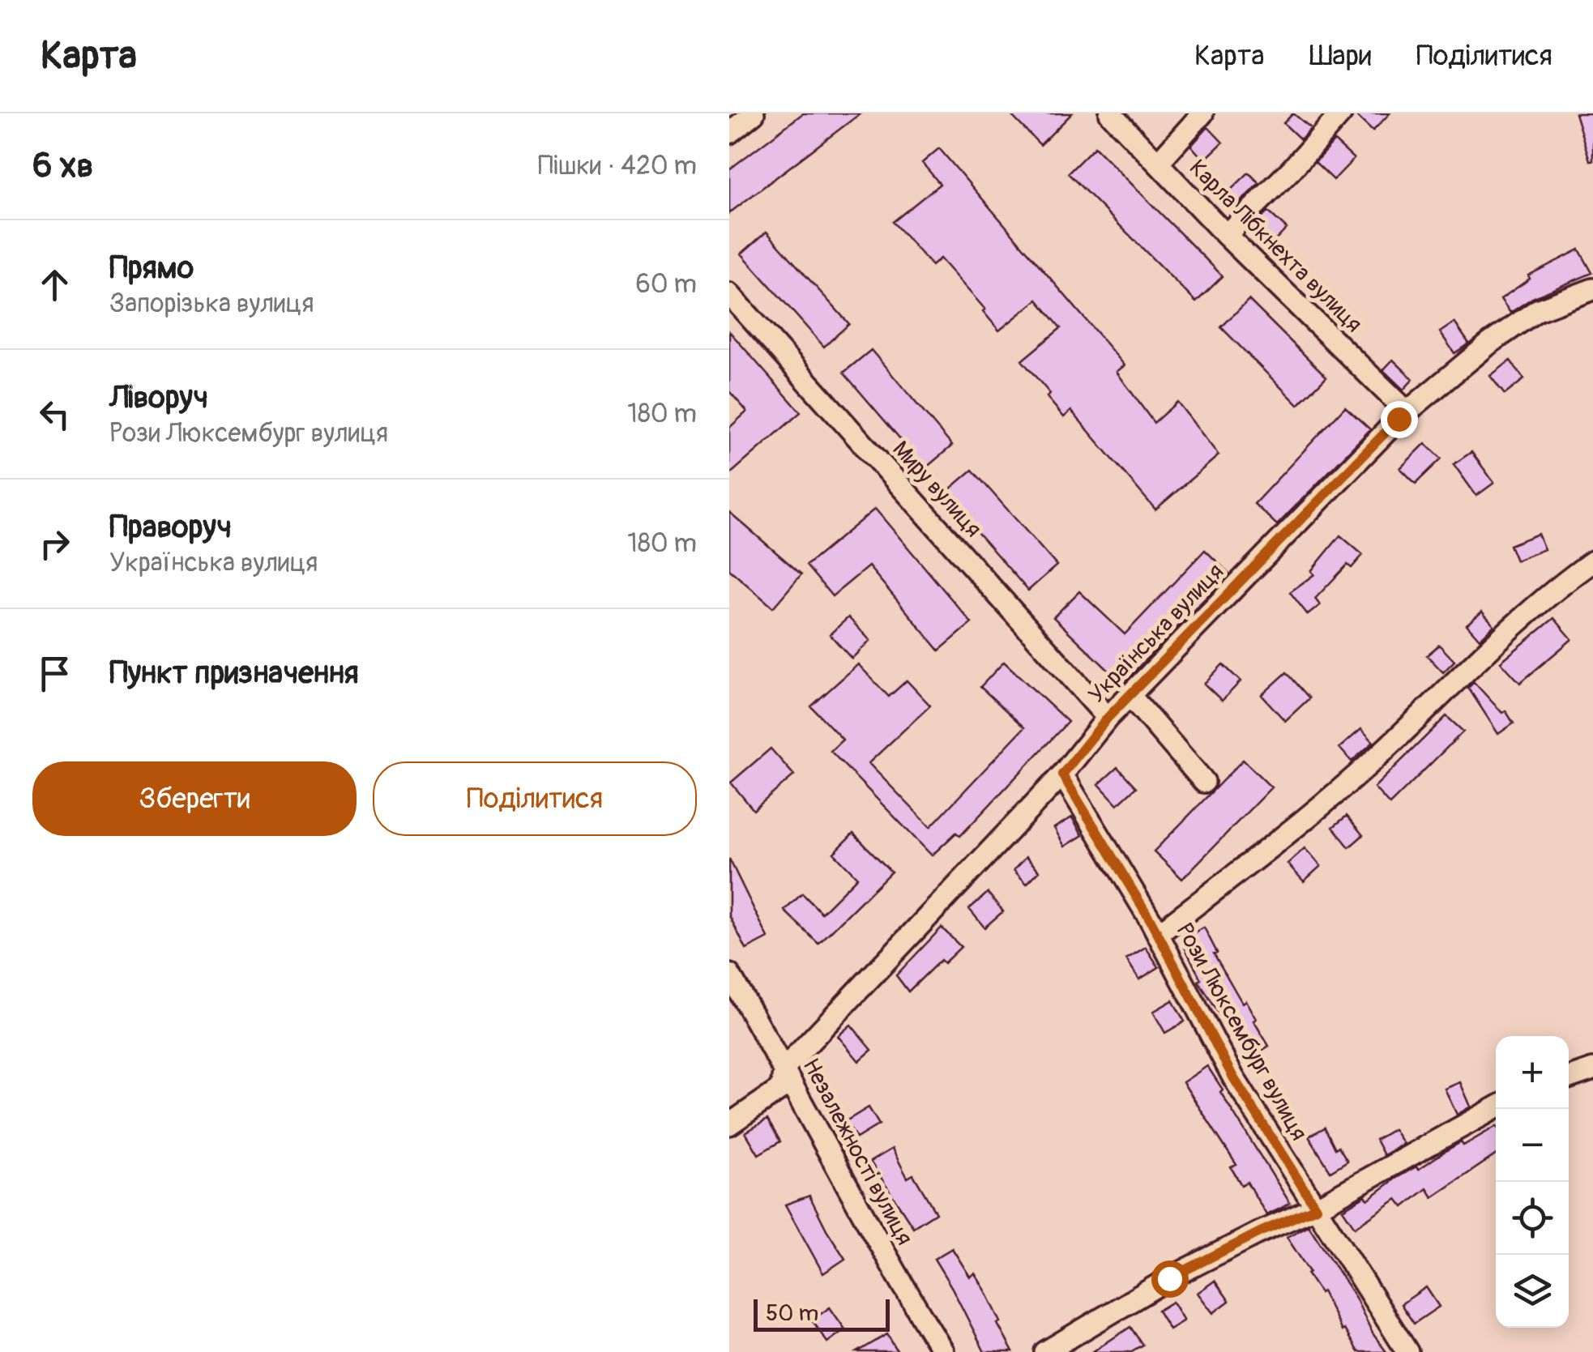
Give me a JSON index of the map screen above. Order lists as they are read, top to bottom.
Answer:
{
  "streets": {
    "street": [
      "Карла Лібкнехта вулиця",
      "Миру вулиця",
      "Українська вулиця",
      "Рози Люксембург вулиця",
      "Незалежності вулиця"
    ]
  },
  "crossings": [
    ["Карла Лібкнехта вулиця", "Українська вулиця"],
    ["Миру вулиця", "Українська вулиця"],
    ["Українська вулиця", "Рози Люксембург вулиця"],
    ["Українська вулиця", "Незалежності вулиця"]
  ],
  "scale_bar": "50 m",
  "page": {
    "header": "Карта",
    "nav": ["Карта", "Шари", "Поділитися"],
    "heading": ["6 хв", "Пішки · 420 m"],
    "list": [
      ["Прямо", "Запорізька вулиця", "60 m"],
      ["Ліворуч", "Рози Люксембург вулиця", "180 m"],
      ["Праворуч", "Українська вулиця", "180 m"],
      "Пункт призначення"
    ],
    "buttons": ["Зберегти", "Поділитися"],
    "map_buttons": ["+", "−"],
    "scale": "50 m"
  }
}
